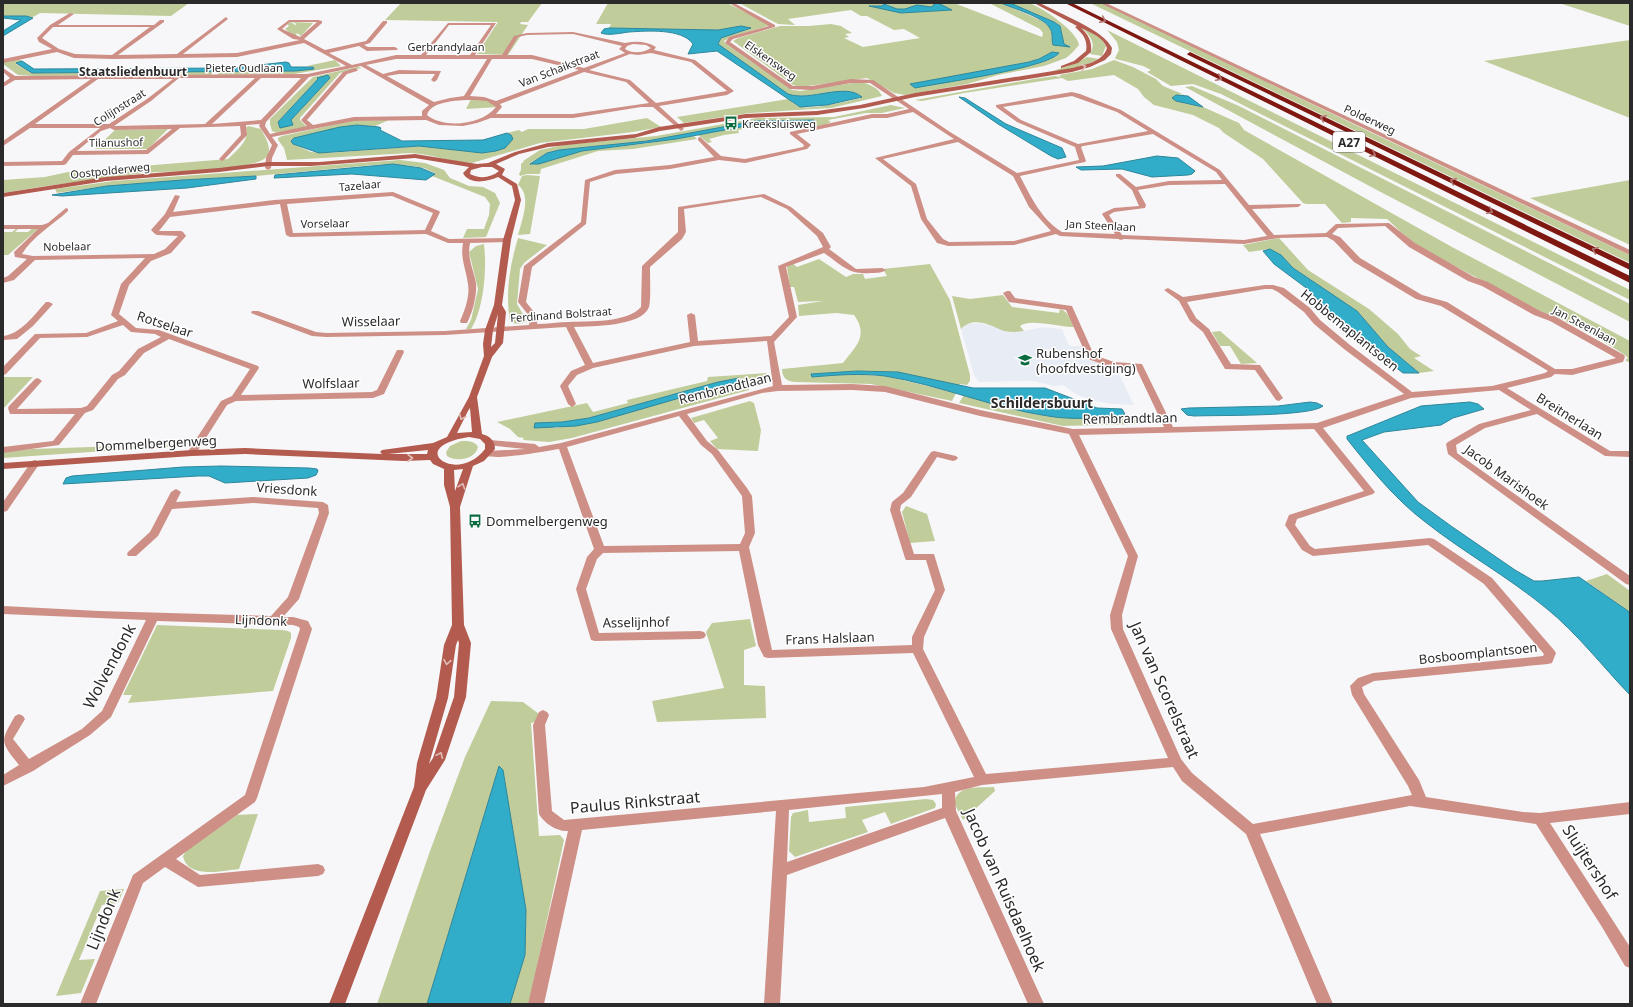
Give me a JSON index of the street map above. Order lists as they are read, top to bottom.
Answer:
{
  "streets": {
    "highway": ["A27"],
    "street": [
      "Gerbrandylaan",
      "Elskensweg",
      "Pieter Oudlaan",
      "Van Schaikstraat",
      "Colijnstraat",
      "Polderweg",
      "Tilanushof",
      "Oostpolderweg",
      "Tazelaar",
      "Vorselaar",
      "Jan Steenlaan",
      "Nobelaar",
      "Ferdinand Bolstraat",
      "Wisselaar",
      "Rotselaar",
      "Hobbemaplantsoen",
      "Wolfslaar",
      "Rembrandtlaan",
      "Breitnerlaan",
      "Dommelbergenweg",
      "Jacob Marishoek",
      "Vriesdonk",
      "Lijndonk",
      "Asselijnhof",
      "Frans Halslaan",
      "Bosboomplantsoen",
      "Wolvendonk",
      "Jan van Scorelstraat",
      "Paulus Rinkstraat",
      "Sluijtershof",
      "Jacob van Ruisdaelhoek"
    ]
  },
  "crossings": [
    ["Gerbrandylaan", "Pieter Oudlaan"],
    ["Gerbrandylaan", "Van Schaikstraat"],
    ["Pieter Oudlaan", "Colijnstraat"],
    ["Colijnstraat", "Tilanushof"],
    ["Tazelaar", "Vorselaar"],
    ["Jan Steenlaan", "Rembrandtlaan"],
    ["Nobelaar", "Rotselaar"],
    ["Ferdinand Bolstraat", "Wisselaar"],
    ["Rotselaar", "Wolfslaar"],
    ["Rotselaar", "Dommelbergenweg"],
    ["Hobbemaplantsoen", "Rembrandtlaan"],
    ["Rembrandtlaan", "Breitnerlaan"],
    ["Rembrandtlaan", "Bosboomplantsoen"],
    ["Rembrandtlaan", "Jan van Scorelstraat"],
    ["Breitnerlaan", "Jacob Marishoek"],
    ["Vriesdonk", "Lijndonk"],
    ["Lijndonk", "Wolvendonk"],
    ["Paulus Rinkstraat", "Jacob van Ruisdaelhoek"]
  ],
  "districts": ["Staatsliedenbuurt", "Schildersbuurt"],
  "places": {
    "bus stop": ["Kreeksluisweg", "Dommelbergenweg"],
    "school or university": ["Rubenshof (hoofdvestiging)"]
  }
}
